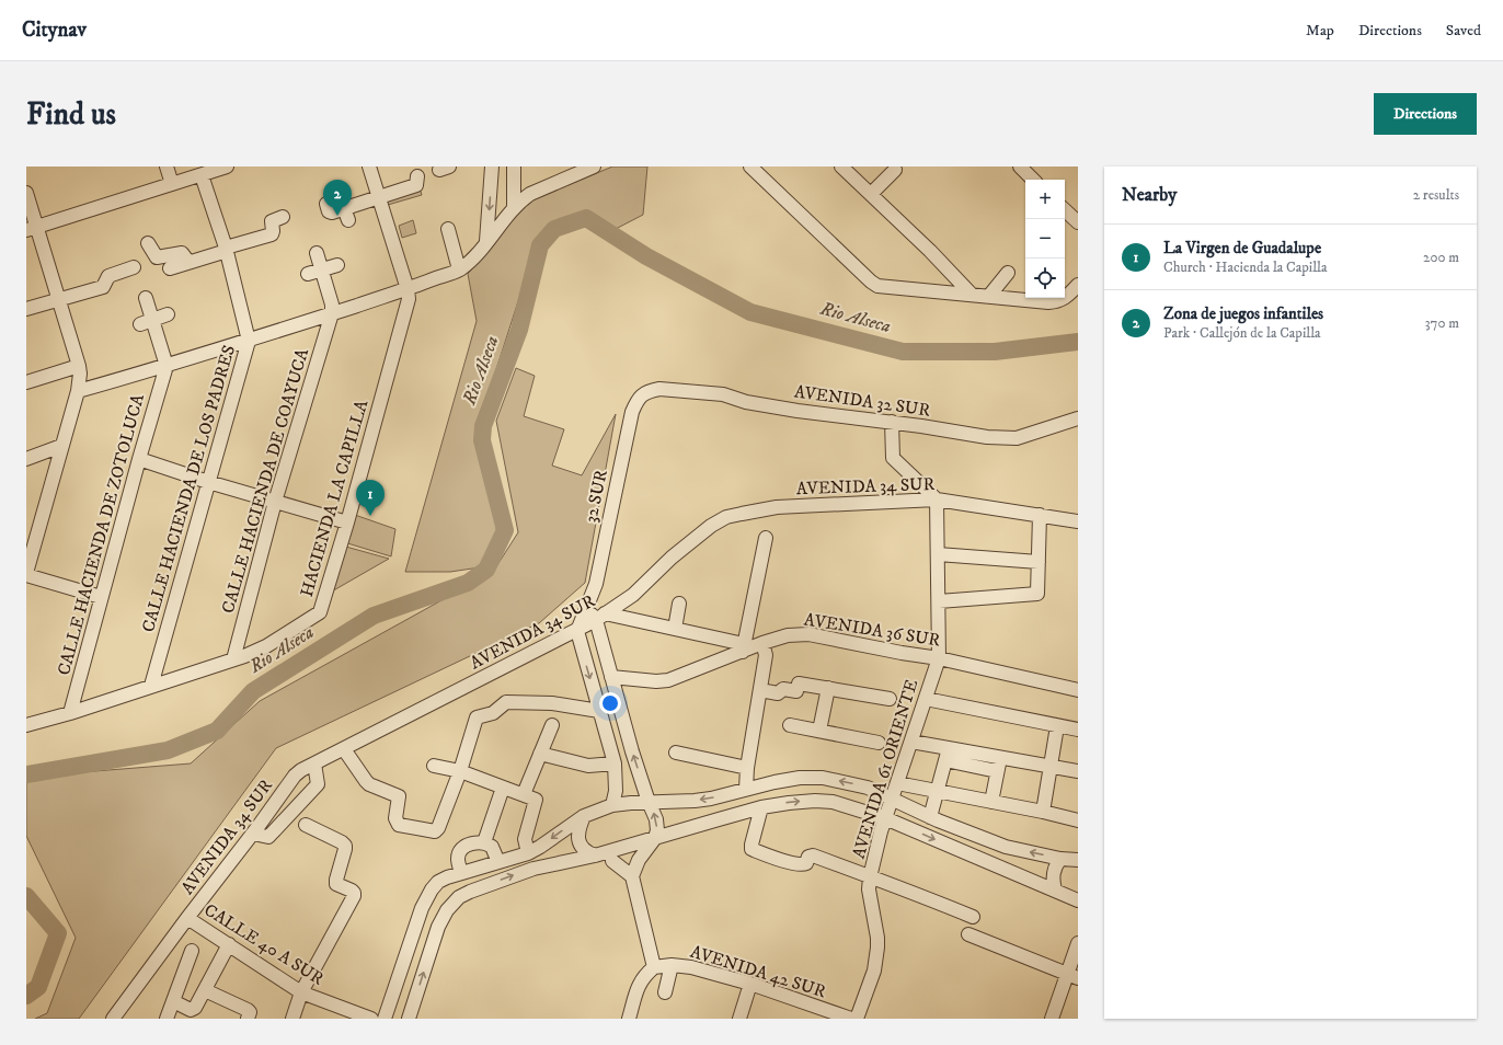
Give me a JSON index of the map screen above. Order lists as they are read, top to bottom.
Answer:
{
  "streets": {
    "street": [
      "AVENIDA 32 SUR",
      "CALLE HACIENDA DE COAYUCA",
      "AVENIDA 34 SUR",
      "CALLE HACIENDA DE LOS PADRES",
      "32 SUR",
      "HACIENDA LA CAPILLA",
      "CALLE HACIENDA DE ZOTOLUCA",
      "AVENIDA 36 SUR",
      "AVENIDA 61 ORIENTE",
      "CALLE 40 A SUR",
      "AVENIDA 42 SUR"
    ]
  },
  "crossings": [
    ["AVENIDA 32 SUR", "32 SUR"],
    ["CALLE HACIENDA DE COAYUCA", "HACIENDA LA CAPILLA"],
    ["AVENIDA 34 SUR", "32 SUR"],
    ["AVENIDA 34 SUR", "AVENIDA 61 ORIENTE"],
    ["AVENIDA 34 SUR", "CALLE 40 A SUR"],
    ["CALLE HACIENDA DE LOS PADRES", "HACIENDA LA CAPILLA"],
    ["HACIENDA LA CAPILLA", "CALLE HACIENDA DE ZOTOLUCA"],
    ["AVENIDA 36 SUR", "AVENIDA 61 ORIENTE"]
  ],
  "water": ["Rio Alseca"],
  "page": {
    "header": "Citynav",
    "nav": ["Map", "Directions", "Saved"],
    "buttons": "Directions",
    "title": "Find us",
    "heading": ["Nearby", "2 results"],
    "map_buttons": ["+", "−"],
    "pins": ["2", "1"],
    "list": [
      {
        "mark": "1",
        "name": "La Virgen de Guadalupe",
        "note": "Church · Hacienda la Capilla",
        "value": "200 m"
      },
      {
        "mark": "2",
        "name": "Zona de juegos infantiles",
        "note": "Park · Callejón de la Capilla",
        "value": "370 m"
      }
    ]
  }
}
